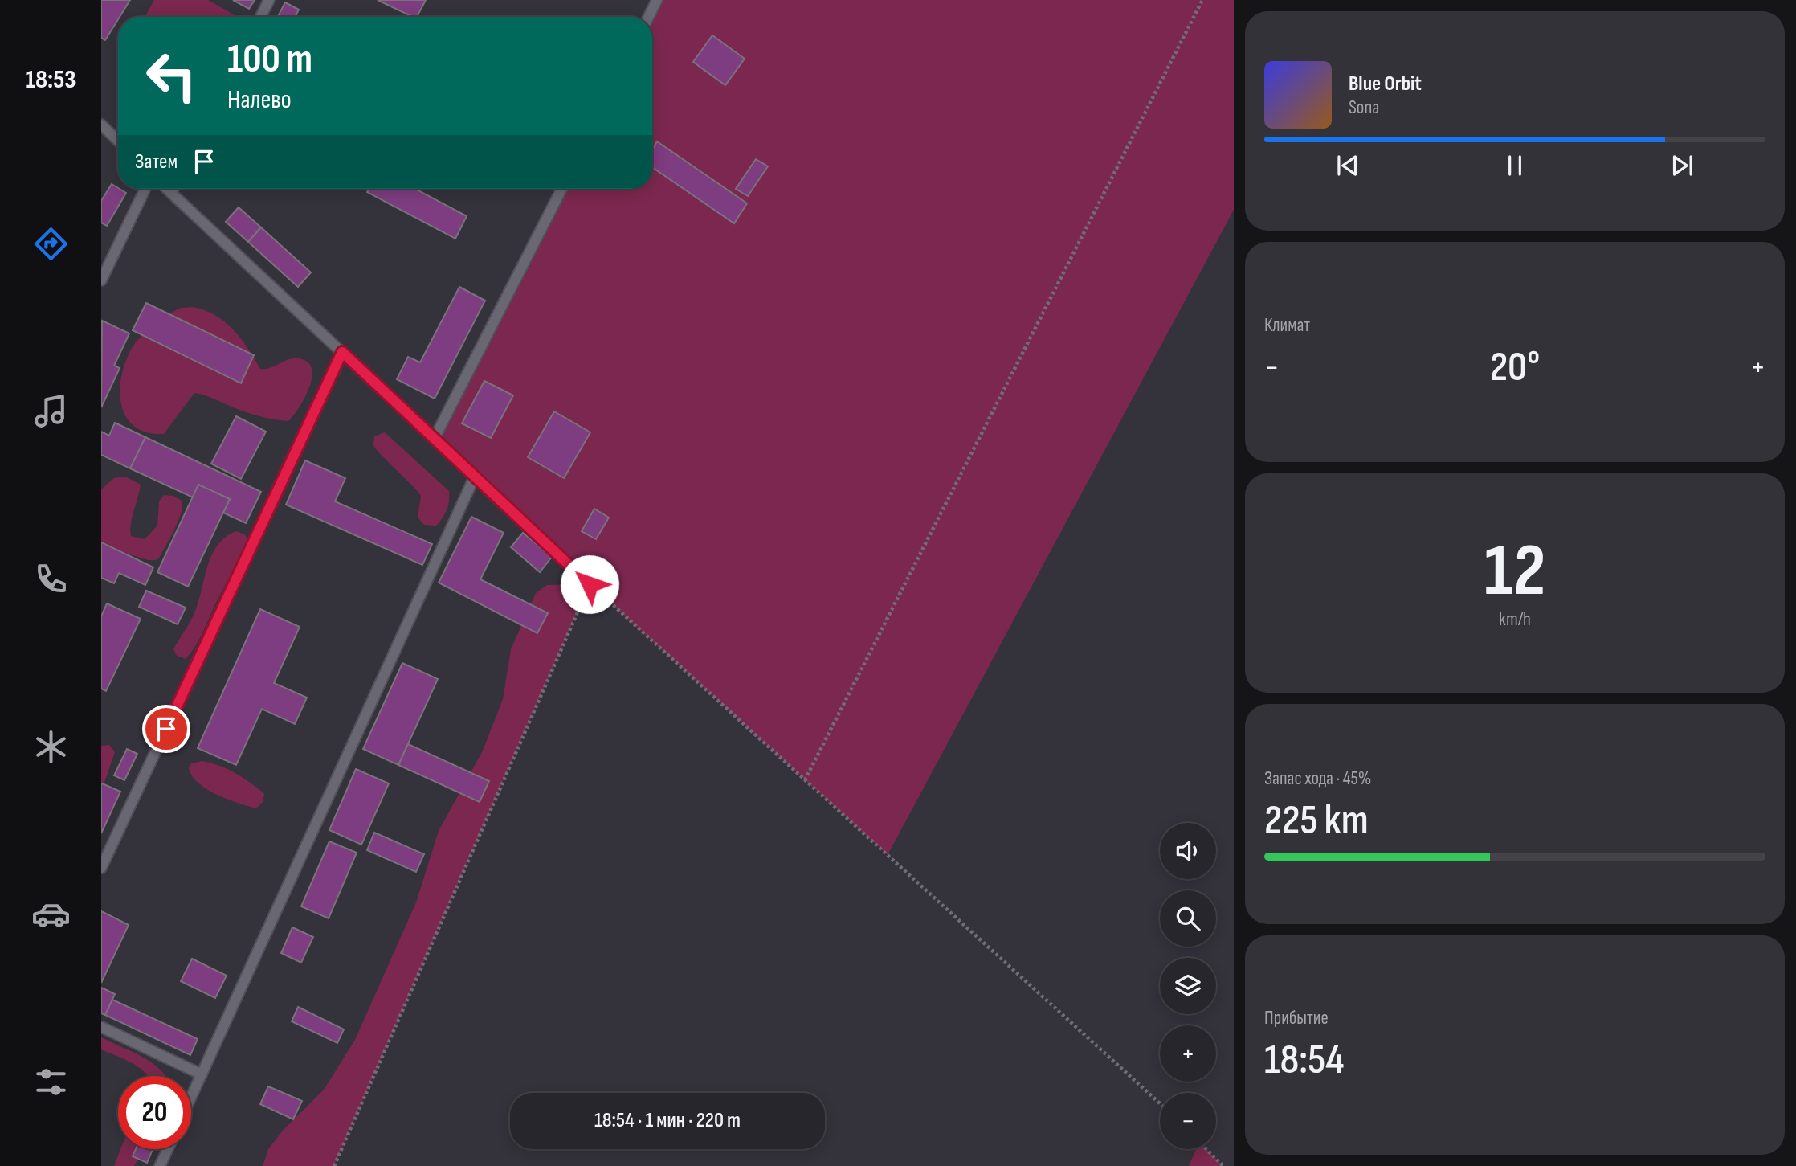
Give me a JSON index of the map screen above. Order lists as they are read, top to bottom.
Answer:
{
  "page": {
    "tabs": "18:53",
    "turn": ["100 m", "Налево"],
    "song": ["Blue Orbit", "Sona"],
    "then": "Затем",
    "tile": [
      "Климат",
      ["12", "km/h"],
      ["Запас хода · 45%", "225 km"],
      ["Прибытие", "18:54"]
    ],
    "heat": ["−", "20°", "+"],
    "map_buttons": ["+", "−"],
    "limit": "20",
    "trip": "18:54 · 1 мин · 220 m"
  }
}
